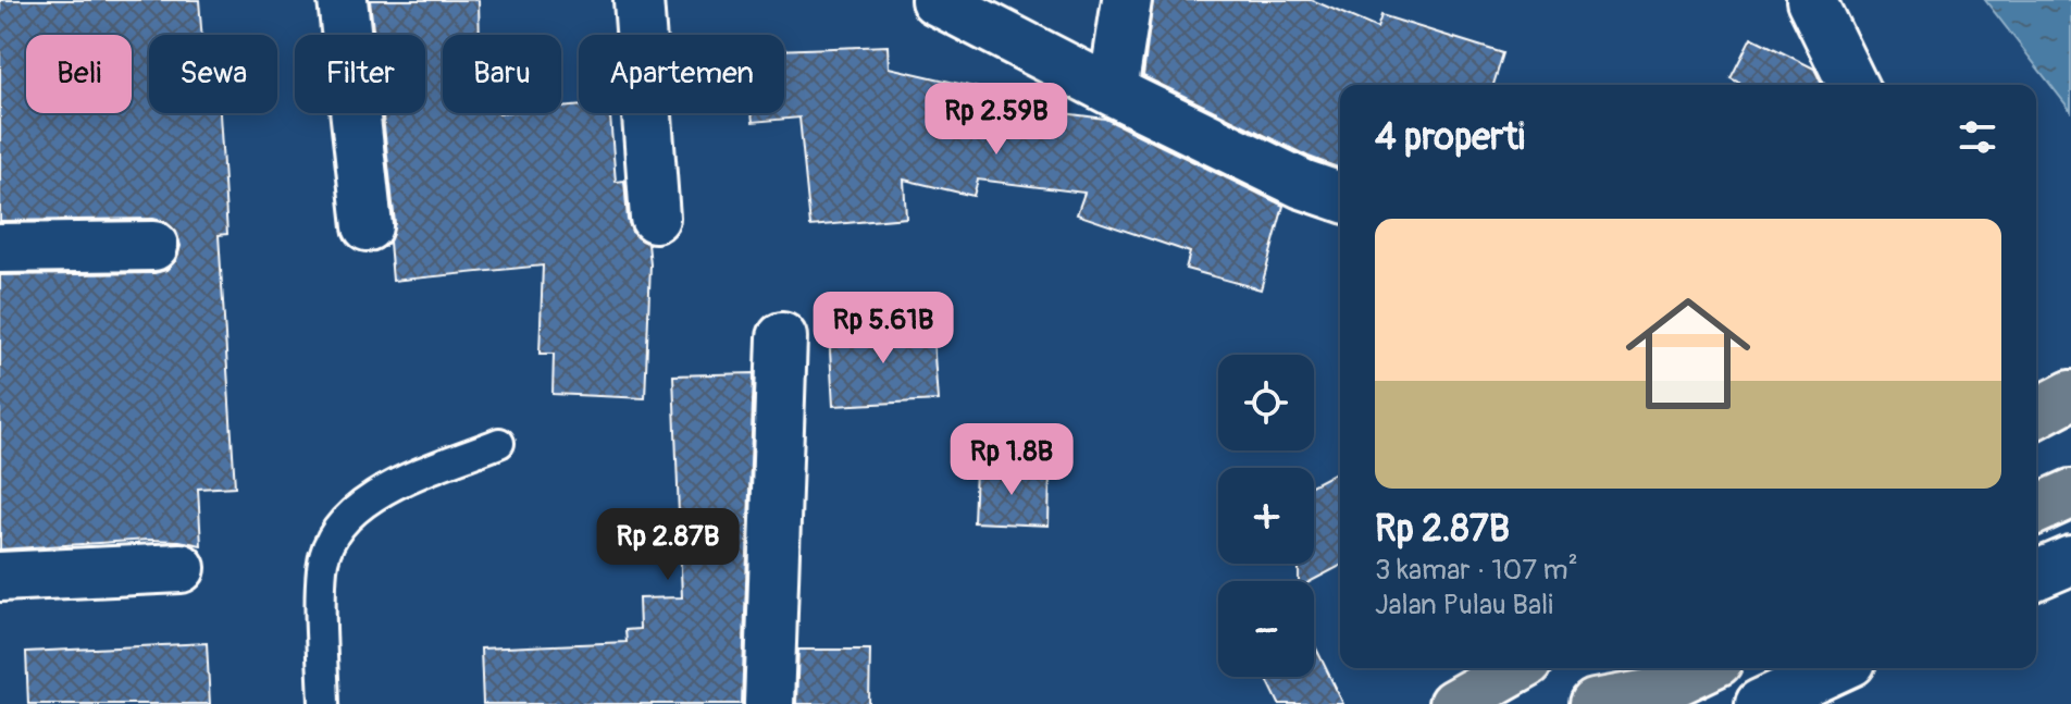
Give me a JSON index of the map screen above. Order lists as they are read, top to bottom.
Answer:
{
  "page": {
    "chip": [
      "Beli",
      "Sewa",
      "Filter",
      "Baru",
      "Apartemen"
    ],
    "price": [
      "Rp 2.59B",
      "Rp 5.61B",
      "Rp 1.8B",
      "Rp 2.87B"
    ],
    "heading": "4 properti",
    "list": [
      {
        "name": "Rp 2.87B",
        "note": "3 kamar · 107 m² · Jalan Pulau Bali"
      }
    ],
    "map_buttons": ["+", "−"]
  }
}
